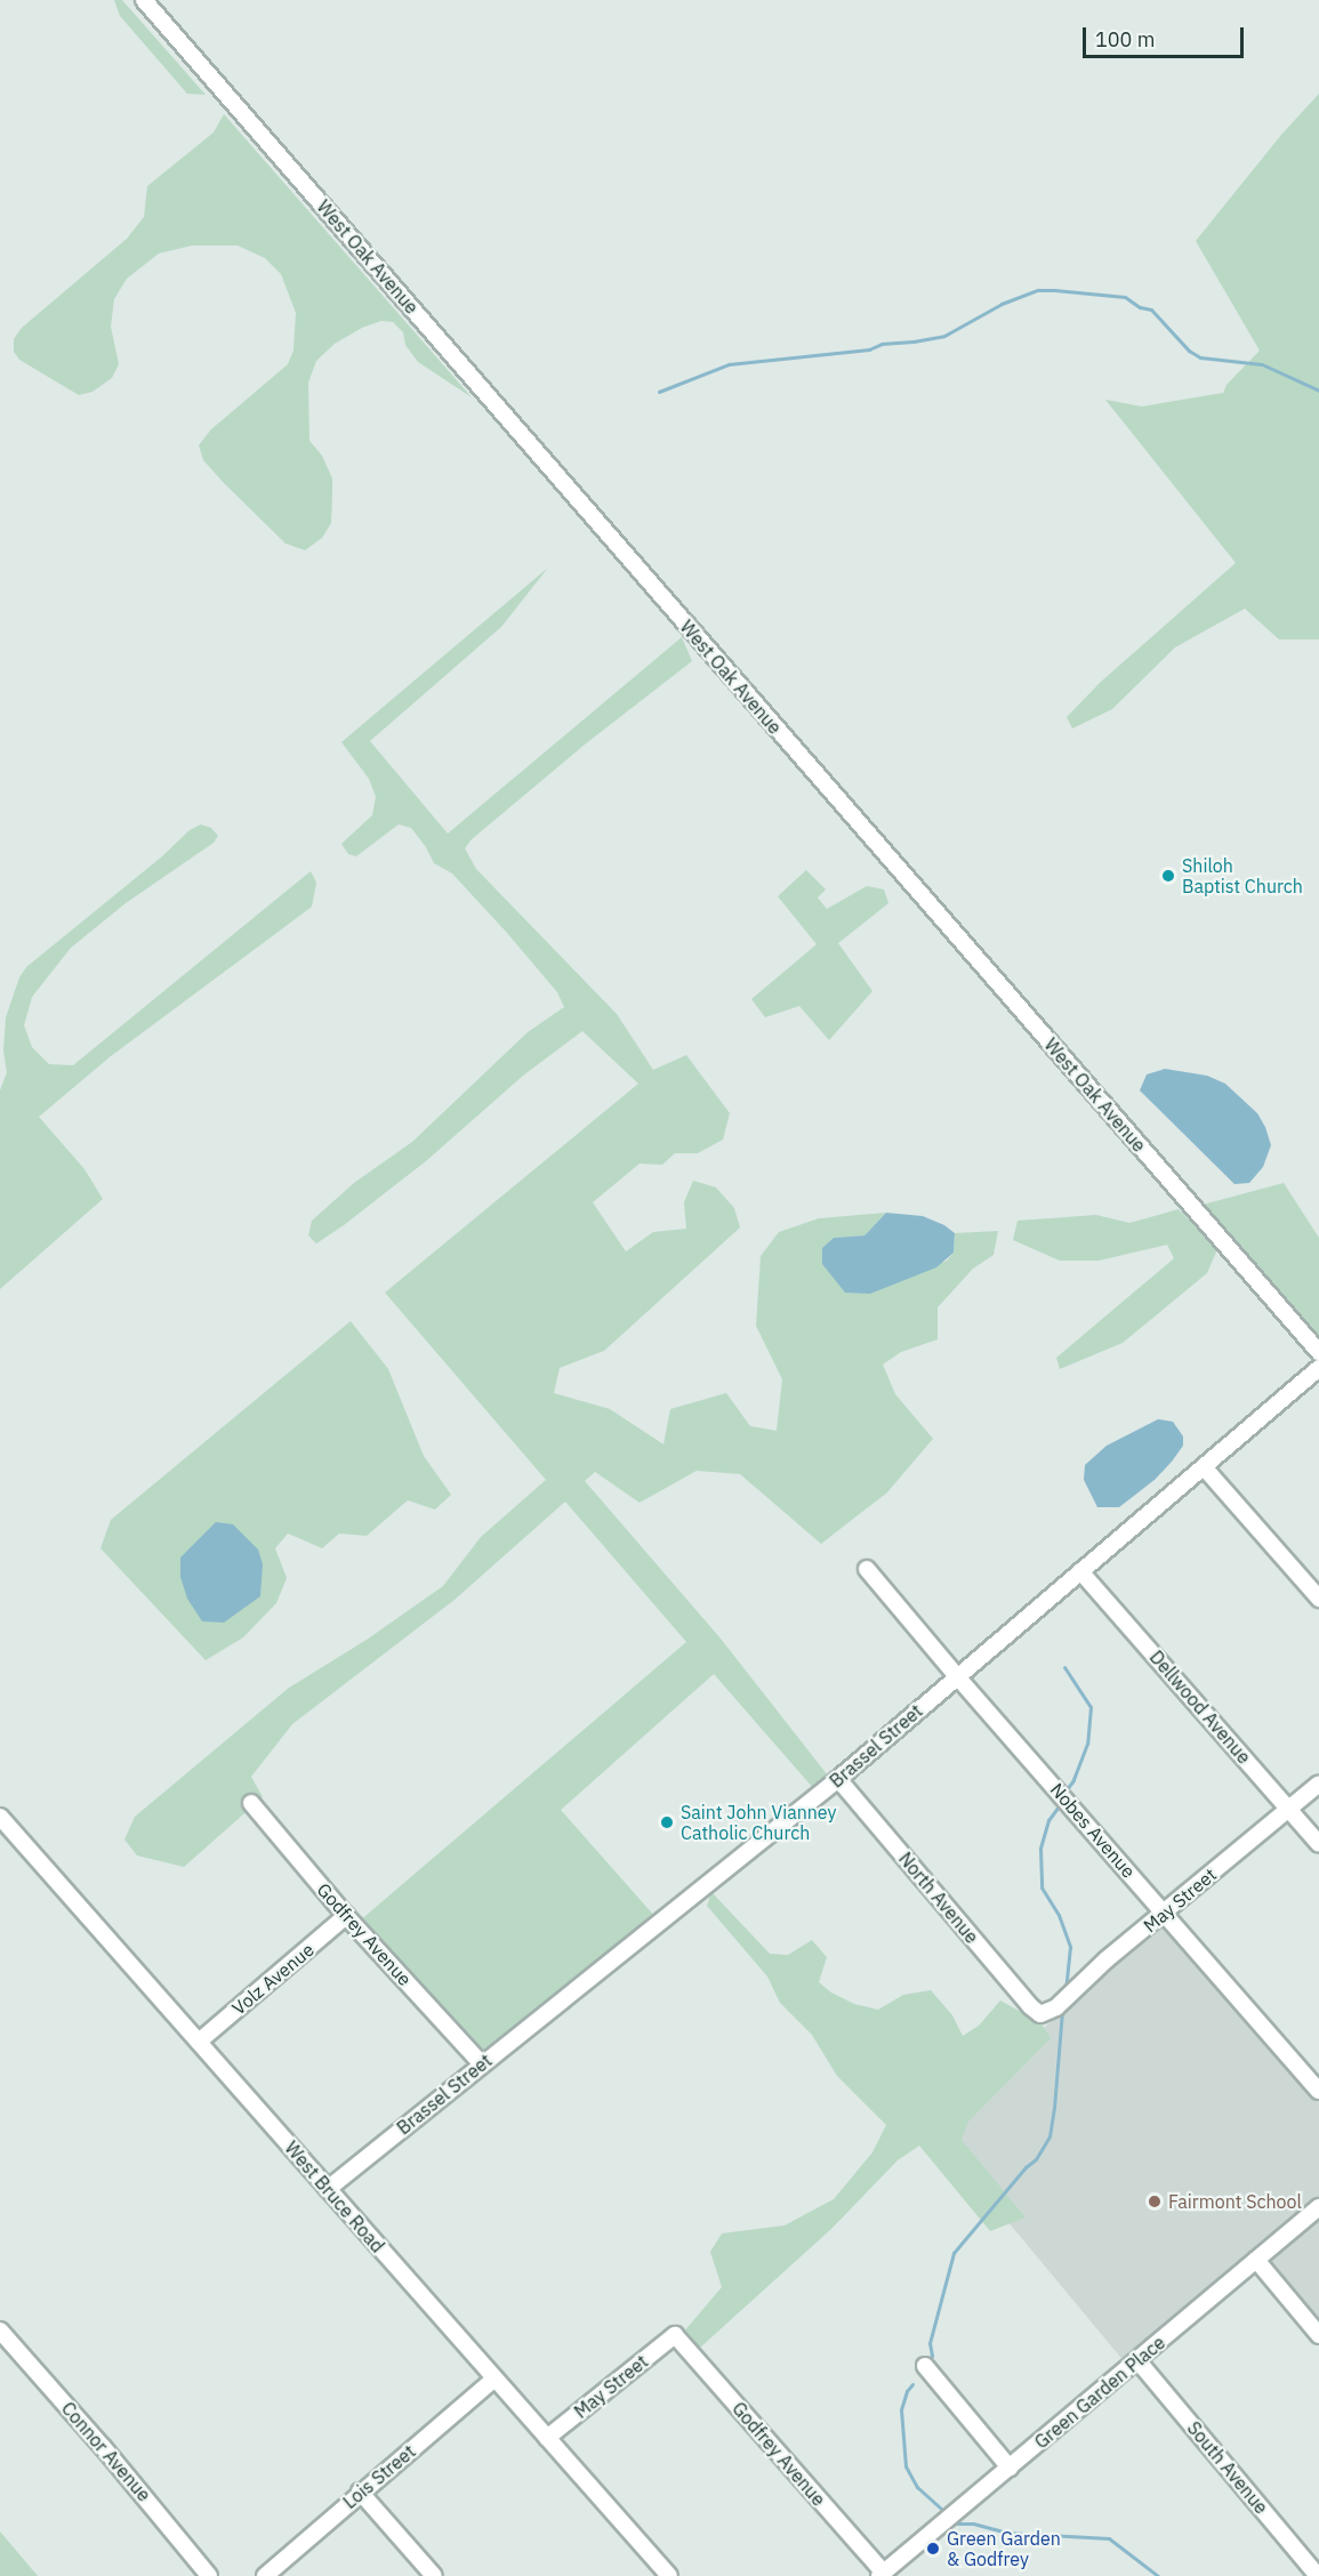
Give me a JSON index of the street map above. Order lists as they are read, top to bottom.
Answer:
{
  "streets": {
    "street": [
      "West Oak Avenue",
      "Dellwood Avenue",
      "Brassel Street",
      "Nobes Avenue",
      "North Avenue",
      "May Street",
      "Godfrey Avenue",
      "Volz Avenue",
      "West Bruce Road",
      "Green Garden Place",
      "Connor Avenue",
      "South Avenue",
      "Lois Street"
    ]
  },
  "crossings": [
    ["Dellwood Avenue", "Brassel Street"],
    ["Dellwood Avenue", "May Street"],
    ["Brassel Street", "Nobes Avenue"],
    ["Brassel Street", "North Avenue"],
    ["Brassel Street", "Godfrey Avenue"],
    ["Brassel Street", "West Bruce Road"],
    ["Nobes Avenue", "May Street"],
    ["North Avenue", "May Street"],
    ["May Street", "Godfrey Avenue"],
    ["May Street", "West Bruce Road"],
    ["Godfrey Avenue", "Volz Avenue"],
    ["Godfrey Avenue", "Green Garden Place"],
    ["Volz Avenue", "West Bruce Road"],
    ["West Bruce Road", "Lois Street"],
    ["Green Garden Place", "South Avenue"]
  ],
  "places": [
    "Shiloh Baptist Church",
    "Saint John Vianney Catholic Church",
    "Fairmont School",
    "Green Garden & Godfrey"
  ],
  "scale_bar": "100 m"
}
